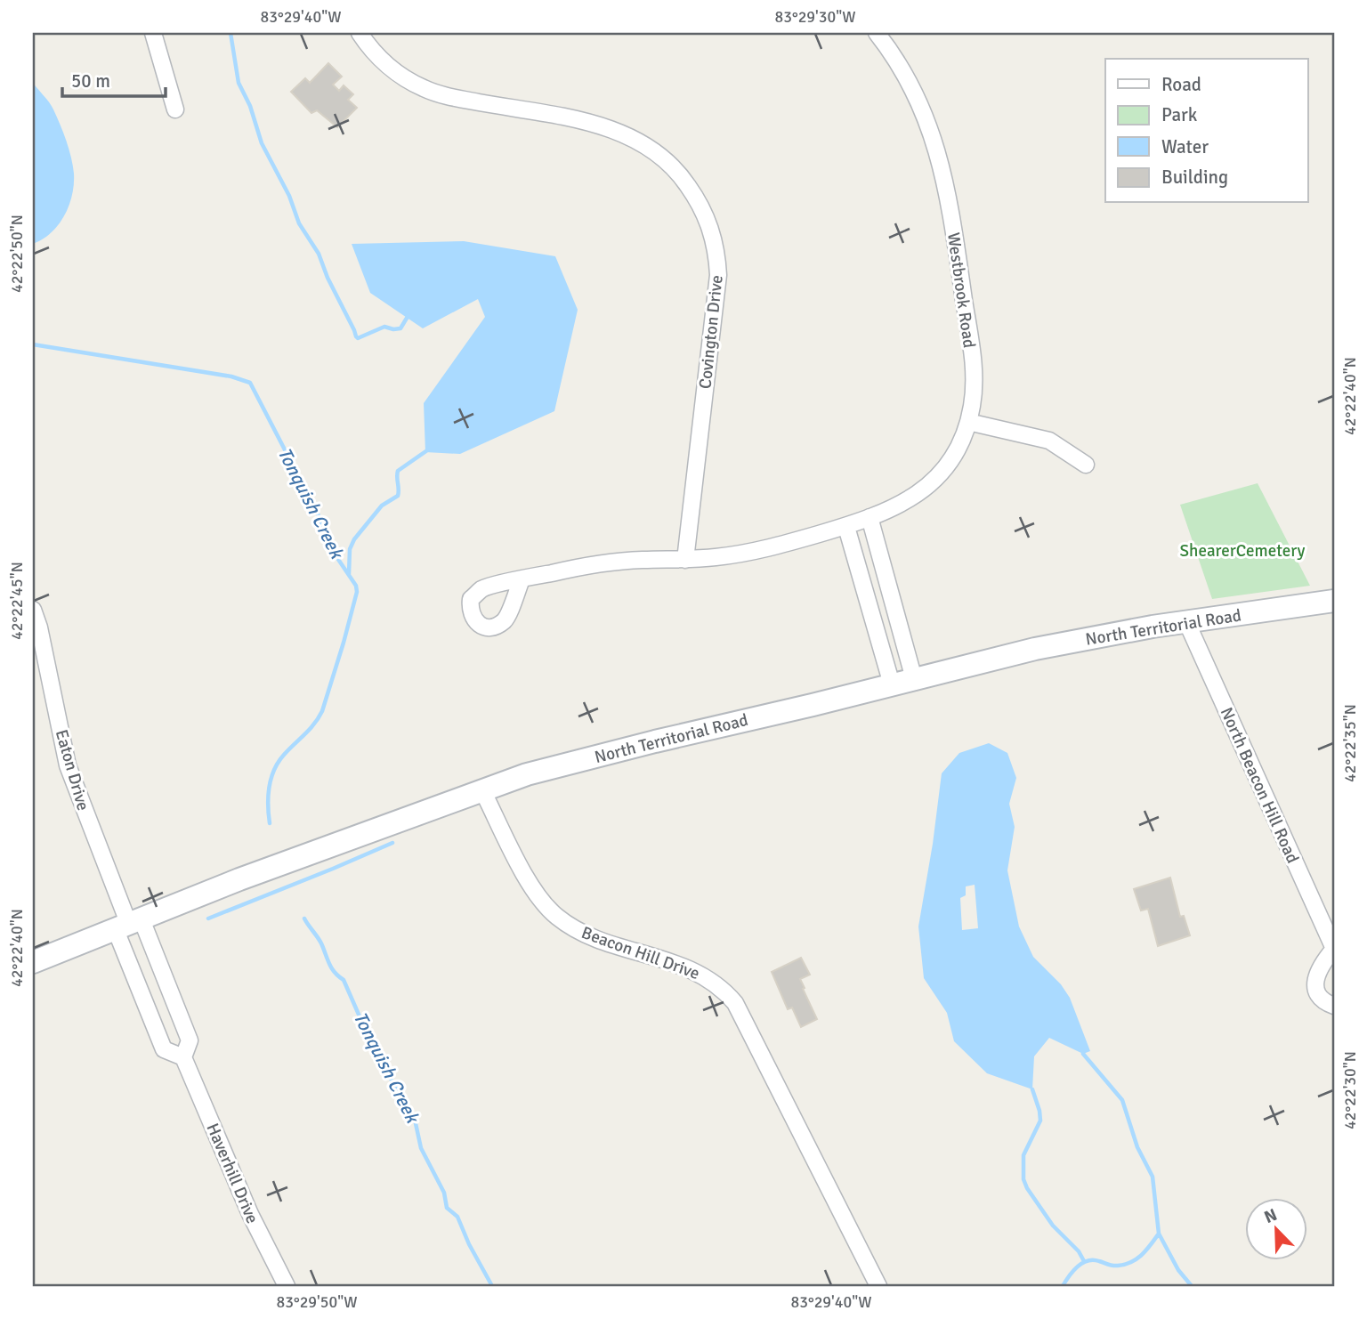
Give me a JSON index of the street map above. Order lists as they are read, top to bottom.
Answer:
{
  "streets": {
    "main road": ["North Territorial Road"],
    "street": [
      "Westbrook Road",
      "Covington Drive",
      "Eaton Drive",
      "North Beacon Hill Road",
      "Beacon Hill Drive",
      "Haverhill Drive"
    ]
  },
  "crossings": [
    ["Westbrook Road", "Covington Drive"],
    ["North Territorial Road", "Eaton Drive"],
    ["North Territorial Road", "North Beacon Hill Road"],
    ["North Territorial Road", "Beacon Hill Drive"],
    ["North Territorial Road", "Haverhill Drive"],
    ["Eaton Drive", "Haverhill Drive"]
  ],
  "water": ["Tonquish Creek"],
  "parks": ["ShearerCemetery"],
  "legend": [
    "Road",
    "Park",
    "Water",
    "Building"
  ],
  "scale_bar": "50 m",
  "north": "top left",
  "coordinates": [
    "83°29'40\"W",
    "83°29'30\"W",
    "42°22'50\"N",
    "42°22'40\"N",
    "42°22'45\"N",
    "42°22'35\"N",
    "42°22'30\"N",
    "83°29'50\"W"
  ]
}
